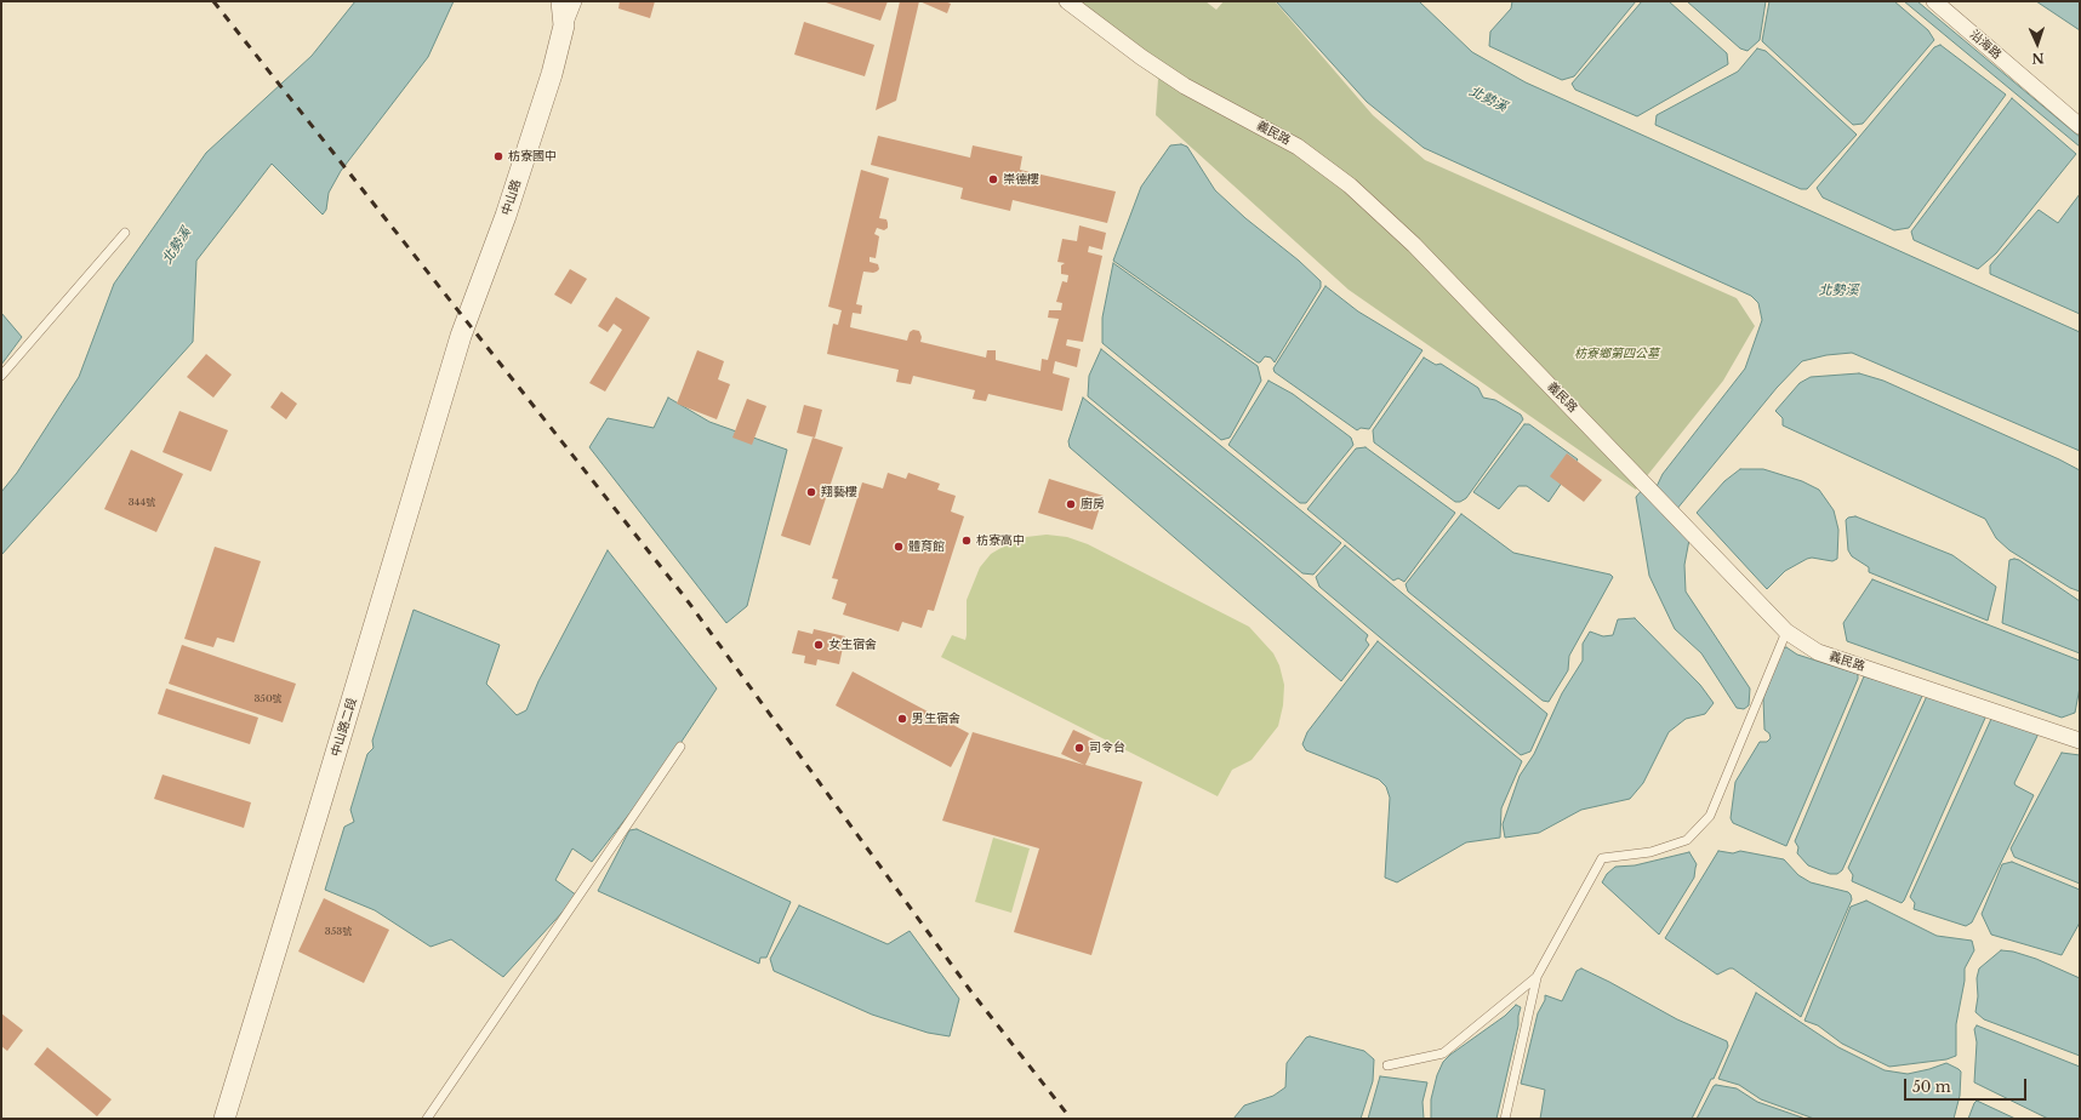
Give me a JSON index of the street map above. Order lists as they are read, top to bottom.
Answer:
{
  "streets": {
    "street": [
      "沿海路",
      "義民路",
      "中山路",
      "中山路二段"
    ]
  },
  "crossings": [
    ["中山路", "中山路二段"]
  ],
  "water": ["北勢溪"],
  "parks": ["枋寮鄉第四公墓"],
  "places": [
    "枋寮國中",
    "崇德樓",
    "翔藝樓",
    "廚房",
    "枋寮高中",
    "體育館",
    "女生宿舍",
    "男生宿舍",
    "司令台"
  ],
  "house_numbers": ["344號", "350號", "353號"],
  "scale_bar": "50 m",
  "north": "bottom"
}
